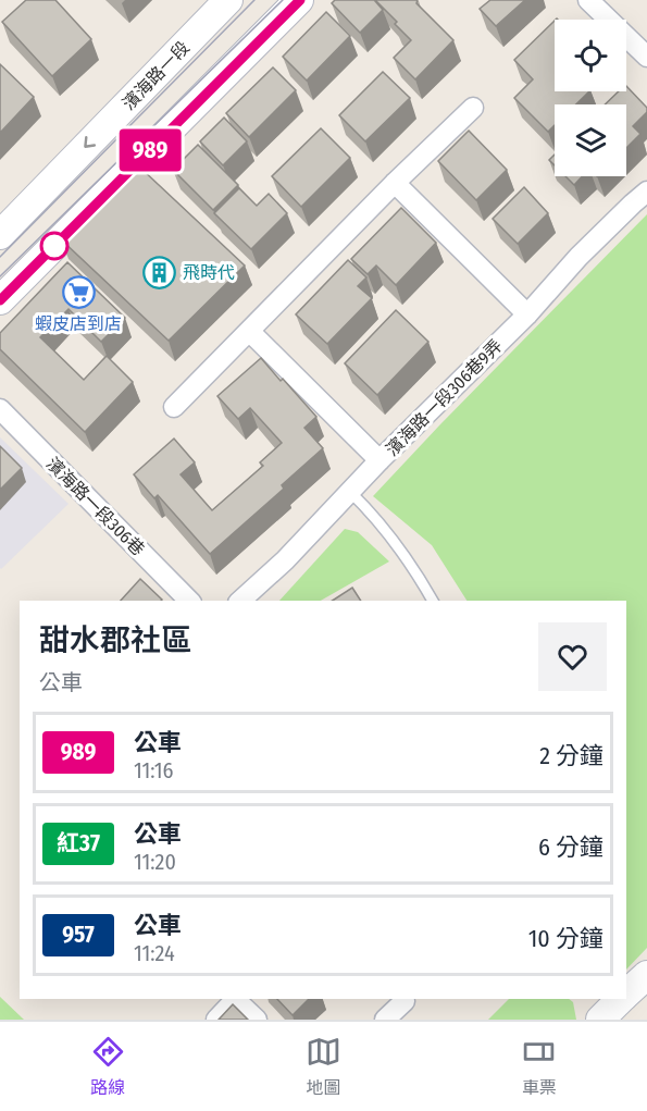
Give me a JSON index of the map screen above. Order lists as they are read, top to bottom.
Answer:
{
  "streets": {
    "street": ["濱海路一段", "濱海路一段306巷9弄", "濱海路一段306巷"]
  },
  "places": {
    "building": ["飛時代"],
    "supermarket": ["蝦皮店到店"]
  },
  "lines": ["bus line 989"],
  "page": {
    "on_map": "989",
    "heading": ["甜水郡社區", "公車"],
    "list": [
      {
        "mark": "989",
        "name": "公車",
        "note": "11:16",
        "value": "2 分鐘"
      },
      {
        "mark": "紅37",
        "name": "公車",
        "note": "11:20",
        "value": "6 分鐘"
      },
      {
        "mark": "957",
        "name": "公車",
        "note": "11:24",
        "value": "10 分鐘"
      }
    ],
    "tabs": ["路線", "地圖", "車票"]
  }
}
